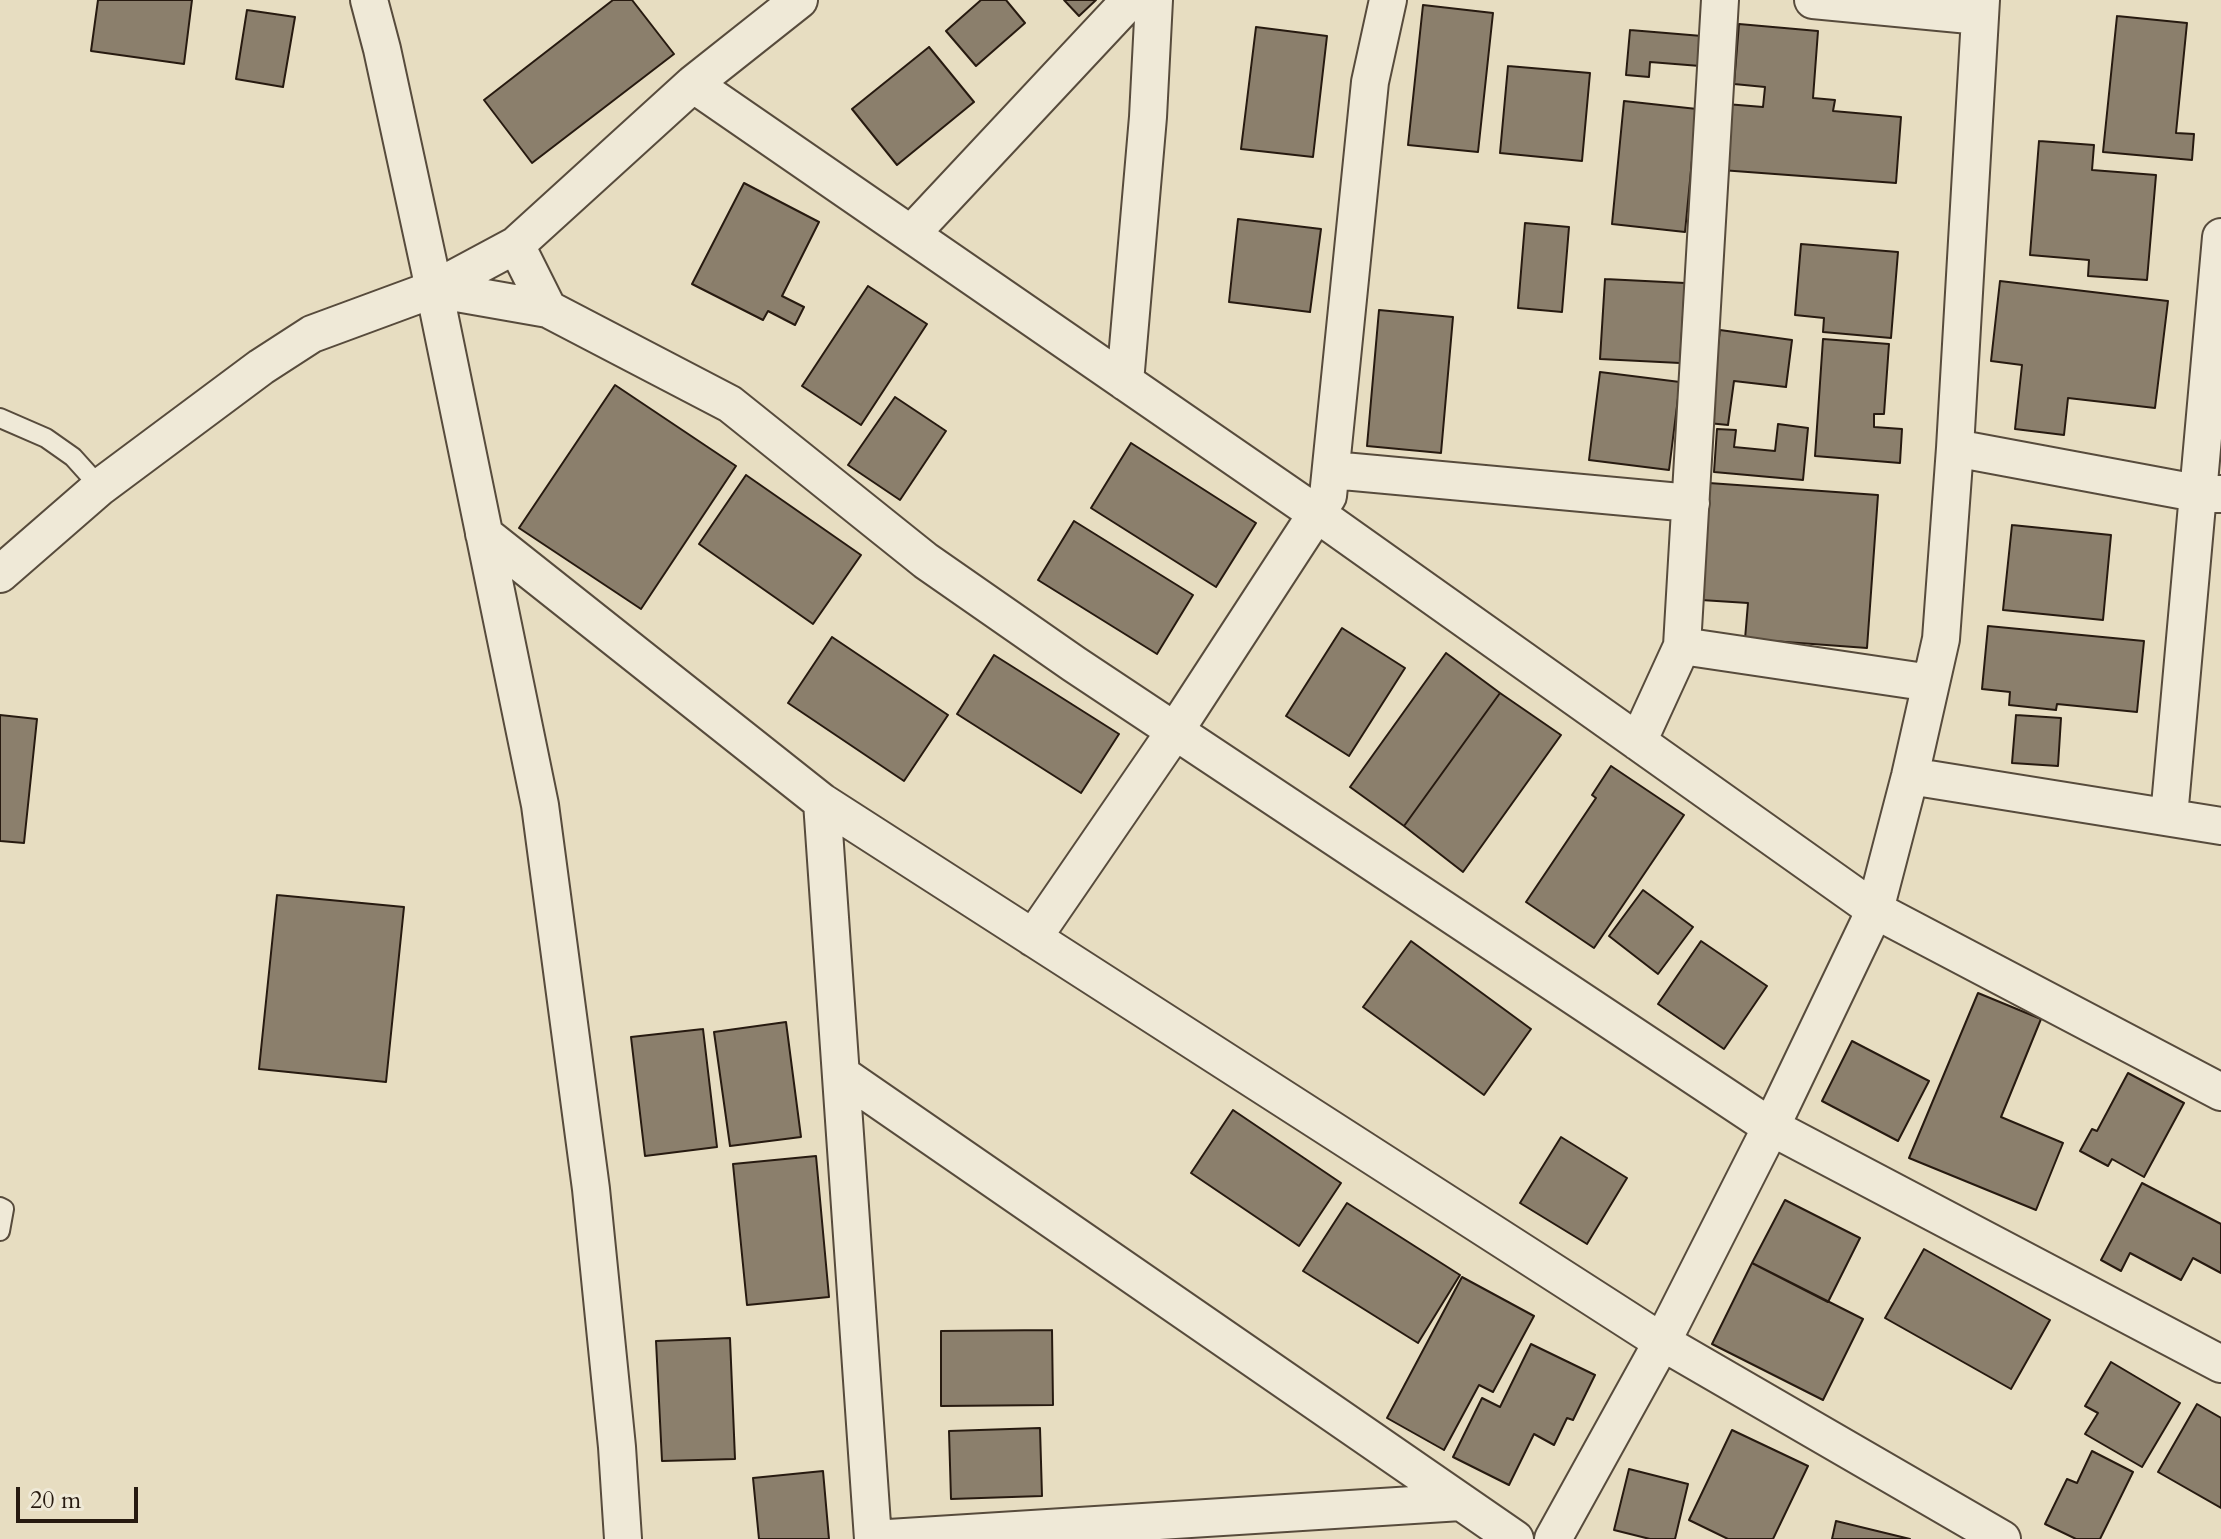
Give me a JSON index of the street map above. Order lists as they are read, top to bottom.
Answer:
{
  "scale_bar": "20 m"
}
